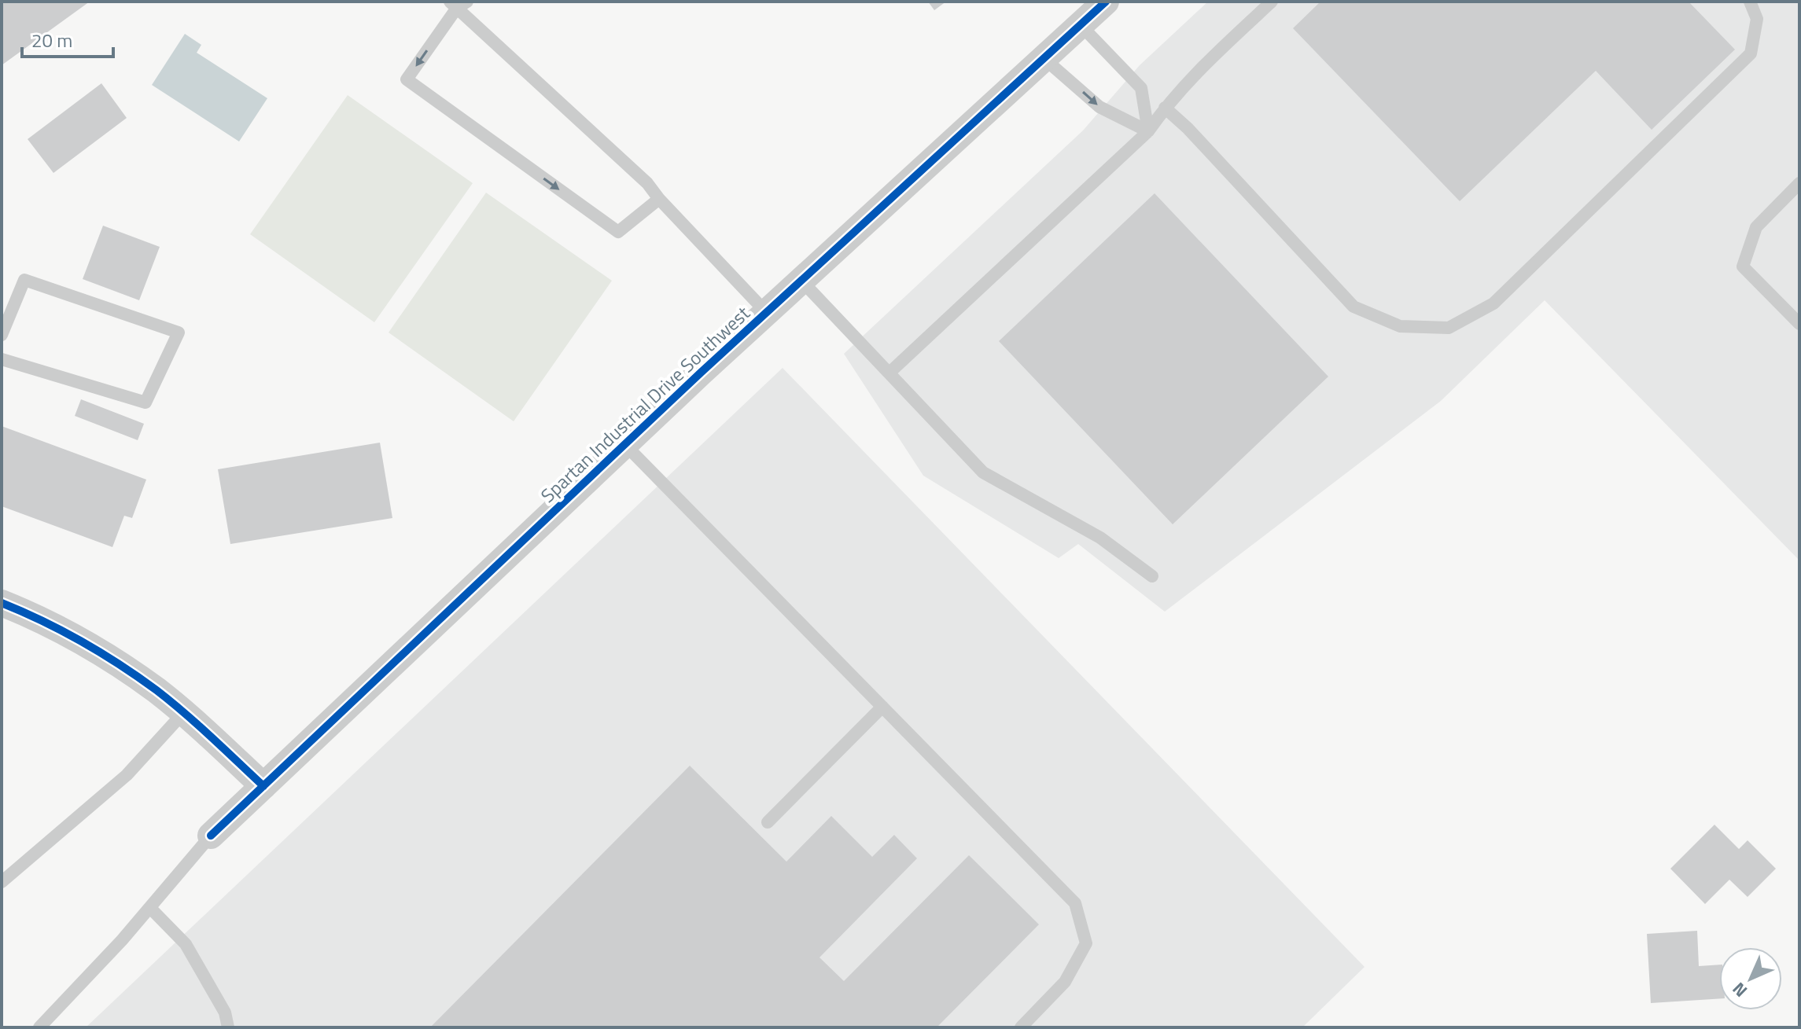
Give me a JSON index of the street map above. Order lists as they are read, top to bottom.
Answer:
{
  "streets": {
    "street": ["Spartan Industrial Drive Southwest"]
  },
  "scale_bar": "20 m",
  "north": "bottom left"
}
